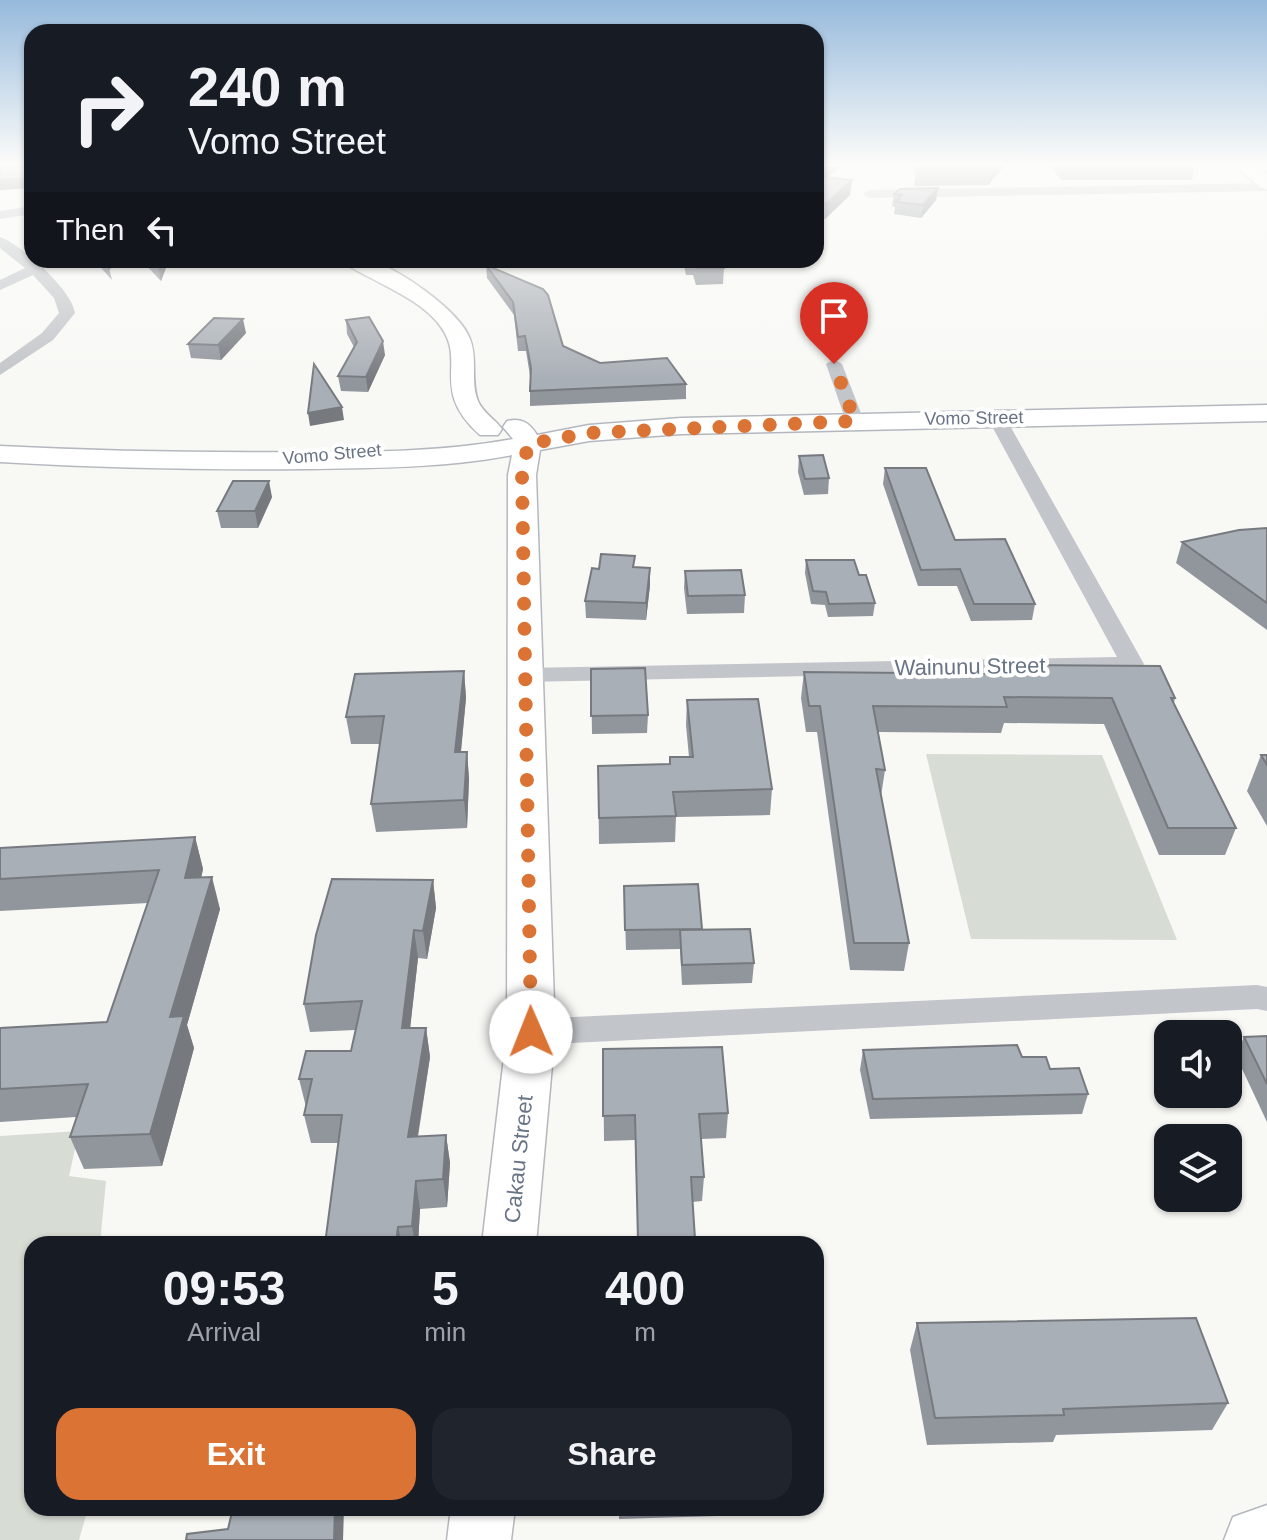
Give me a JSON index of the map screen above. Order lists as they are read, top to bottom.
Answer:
{
  "streets": {
    "main road": ["Vomo Street", "Cakau Street"],
    "street": ["Wainunu Street"]
  },
  "crossings": [
    ["Vomo Street", "Wainunu Street"],
    ["Vomo Street", "Cakau Street"],
    ["Wainunu Street", "Cakau Street"]
  ],
  "page": {
    "turn": ["240 m", "Vomo Street"],
    "then": "Then",
    "eta": [
      "09:53",
      "Arrival",
      "5",
      "min",
      "400",
      "m"
    ],
    "buttons": ["Exit", "Share"]
  }
}
